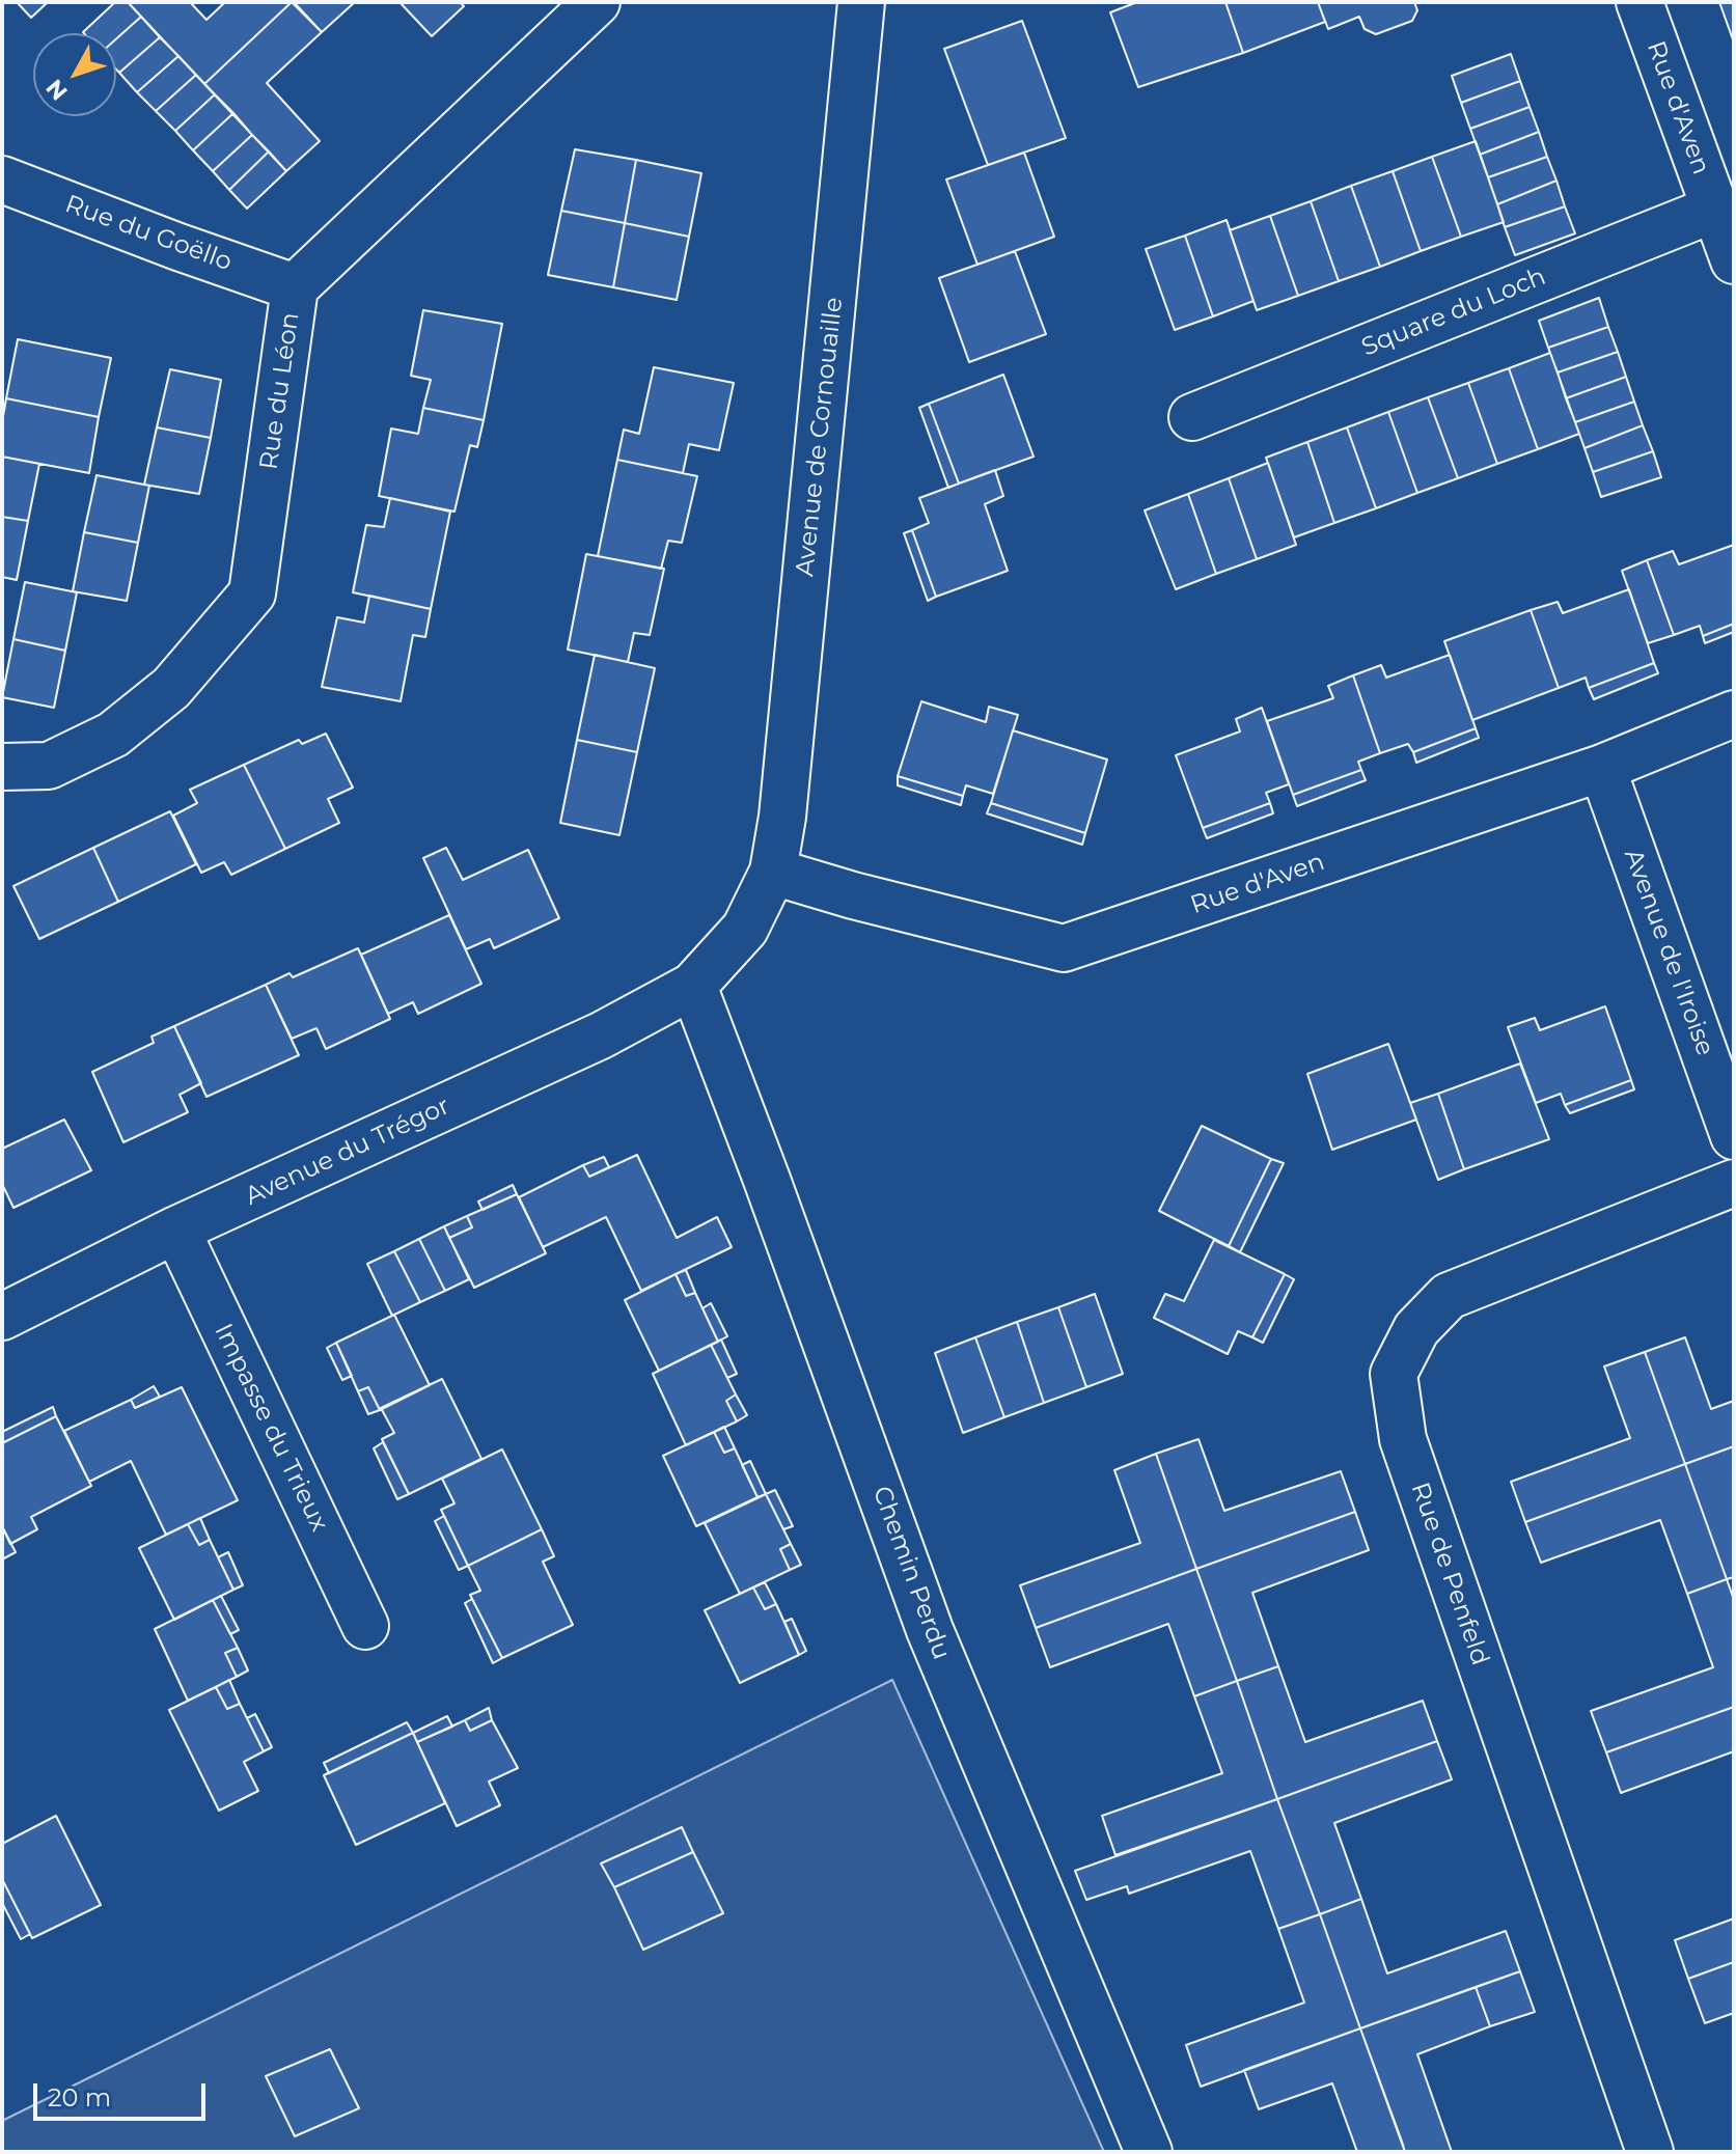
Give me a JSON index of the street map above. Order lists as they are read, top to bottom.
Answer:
{
  "streets": {
    "street": [
      "Rue d'Aven",
      "Rue du Goëllo",
      "Square du Loch",
      "Rue du Léon",
      "Avenue de Cornouaille",
      "Avenue de l'Iroise",
      "Avenue du Trégor",
      "Impasse du Trieux",
      "Chemin Perdu",
      "Rue de Penfeld"
    ]
  },
  "crossings": [
    ["Rue d'Aven", "Square du Loch"],
    ["Rue d'Aven", "Avenue de Cornouaille"],
    ["Rue d'Aven", "Avenue de l'Iroise"],
    ["Rue du Goëllo", "Rue du Léon"],
    ["Avenue de Cornouaille", "Avenue du Trégor"],
    ["Avenue de Cornouaille", "Chemin Perdu"],
    ["Avenue du Trégor", "Impasse du Trieux"],
    ["Avenue du Trégor", "Chemin Perdu"]
  ],
  "scale_bar": "20 m",
  "north": "bottom left"
}
